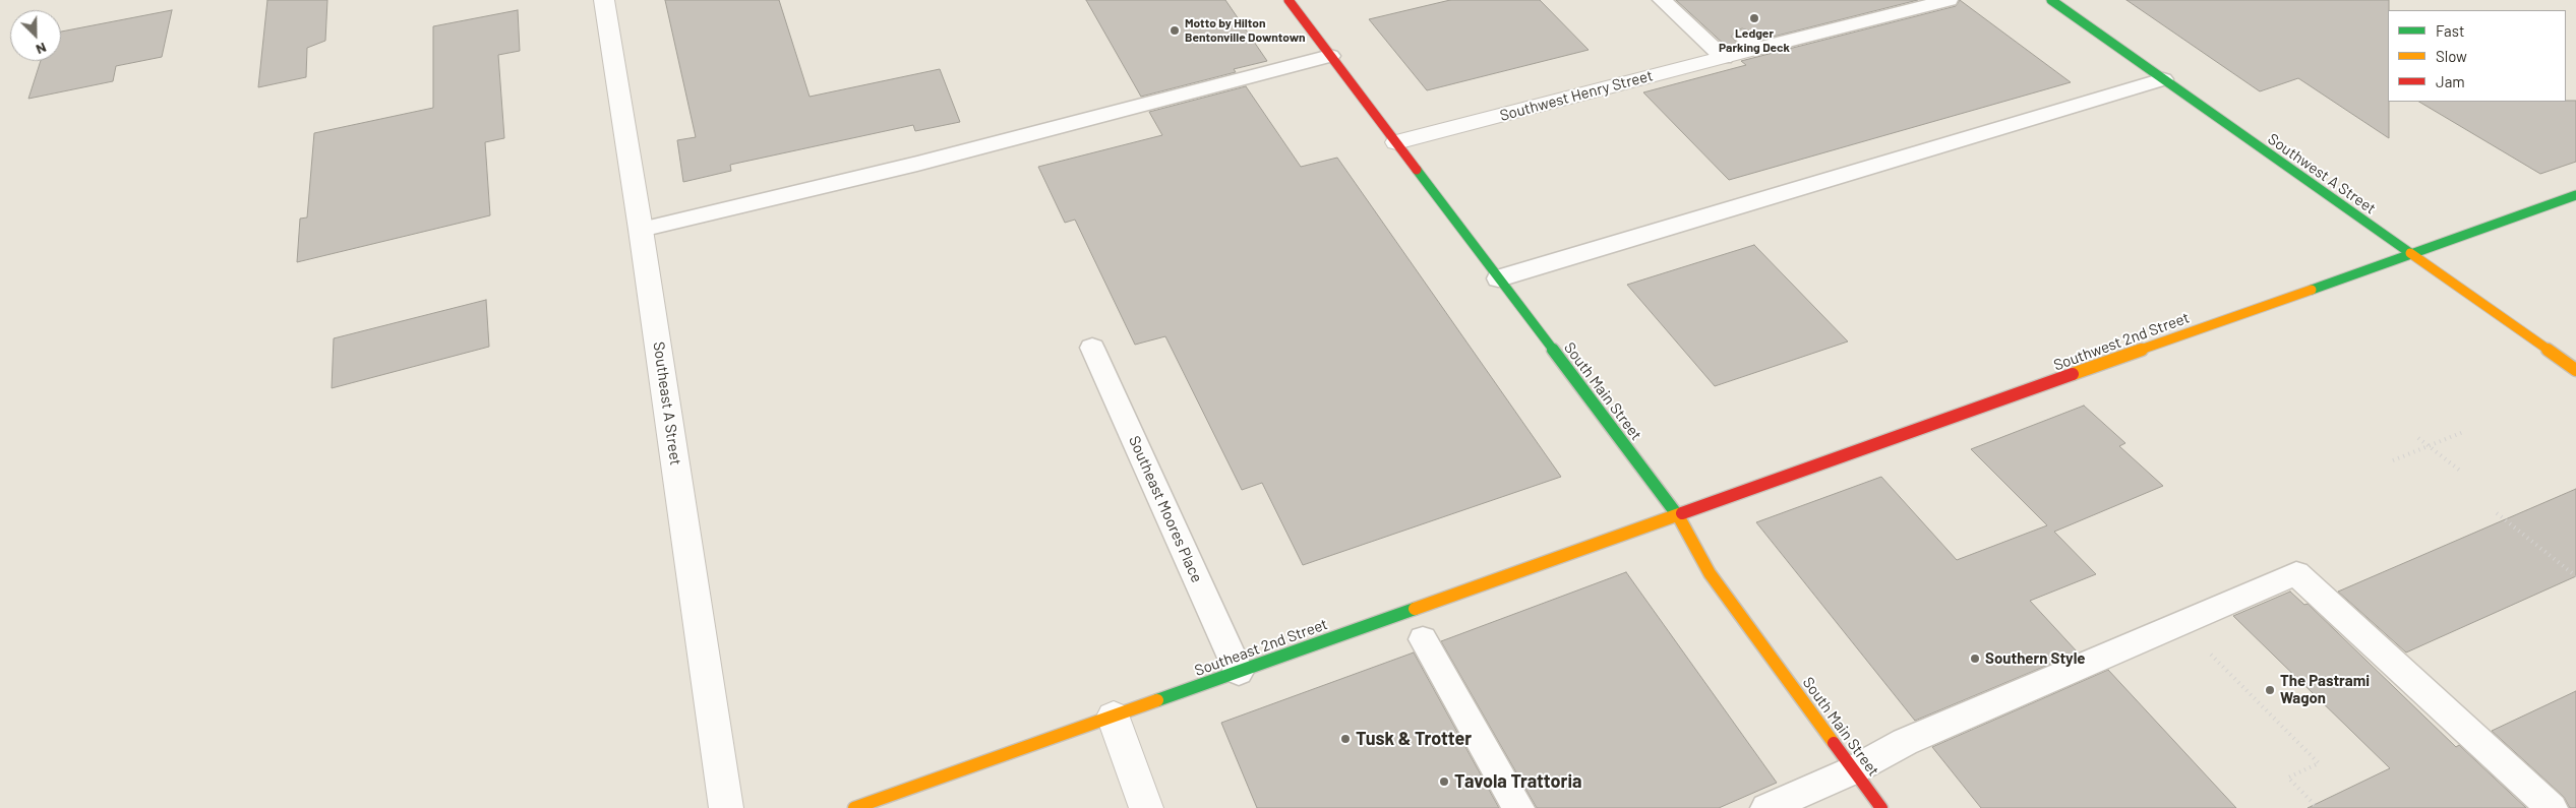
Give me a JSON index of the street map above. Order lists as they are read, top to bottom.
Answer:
{
  "streets": {
    "street": [
      "Southwest Henry Street",
      "Southwest A Street",
      "Southwest 2nd Street",
      "South Main Street",
      "Southeast A Street",
      "Southeast 2nd Street"
    ],
    "lane": ["Southeast Moores Place"]
  },
  "crossings": [
    ["Southwest Henry Street", "South Main Street"],
    ["Southwest A Street", "Southwest 2nd Street"],
    ["Southwest 2nd Street", "South Main Street"],
    ["Southwest 2nd Street", "Southeast 2nd Street"],
    ["South Main Street", "Southeast 2nd Street"],
    ["Southeast Moores Place", "Southeast 2nd Street"]
  ],
  "places": [
    "Ledger Parking Deck",
    "Motto by Hilton Bentonville Downtown",
    "Southern Style",
    "The Pastrami Wagon",
    "Tusk & Trotter",
    "Tavola Trattoria"
  ],
  "legend": ["Fast", "Slow", "Jam"],
  "north": "bottom right"
}
